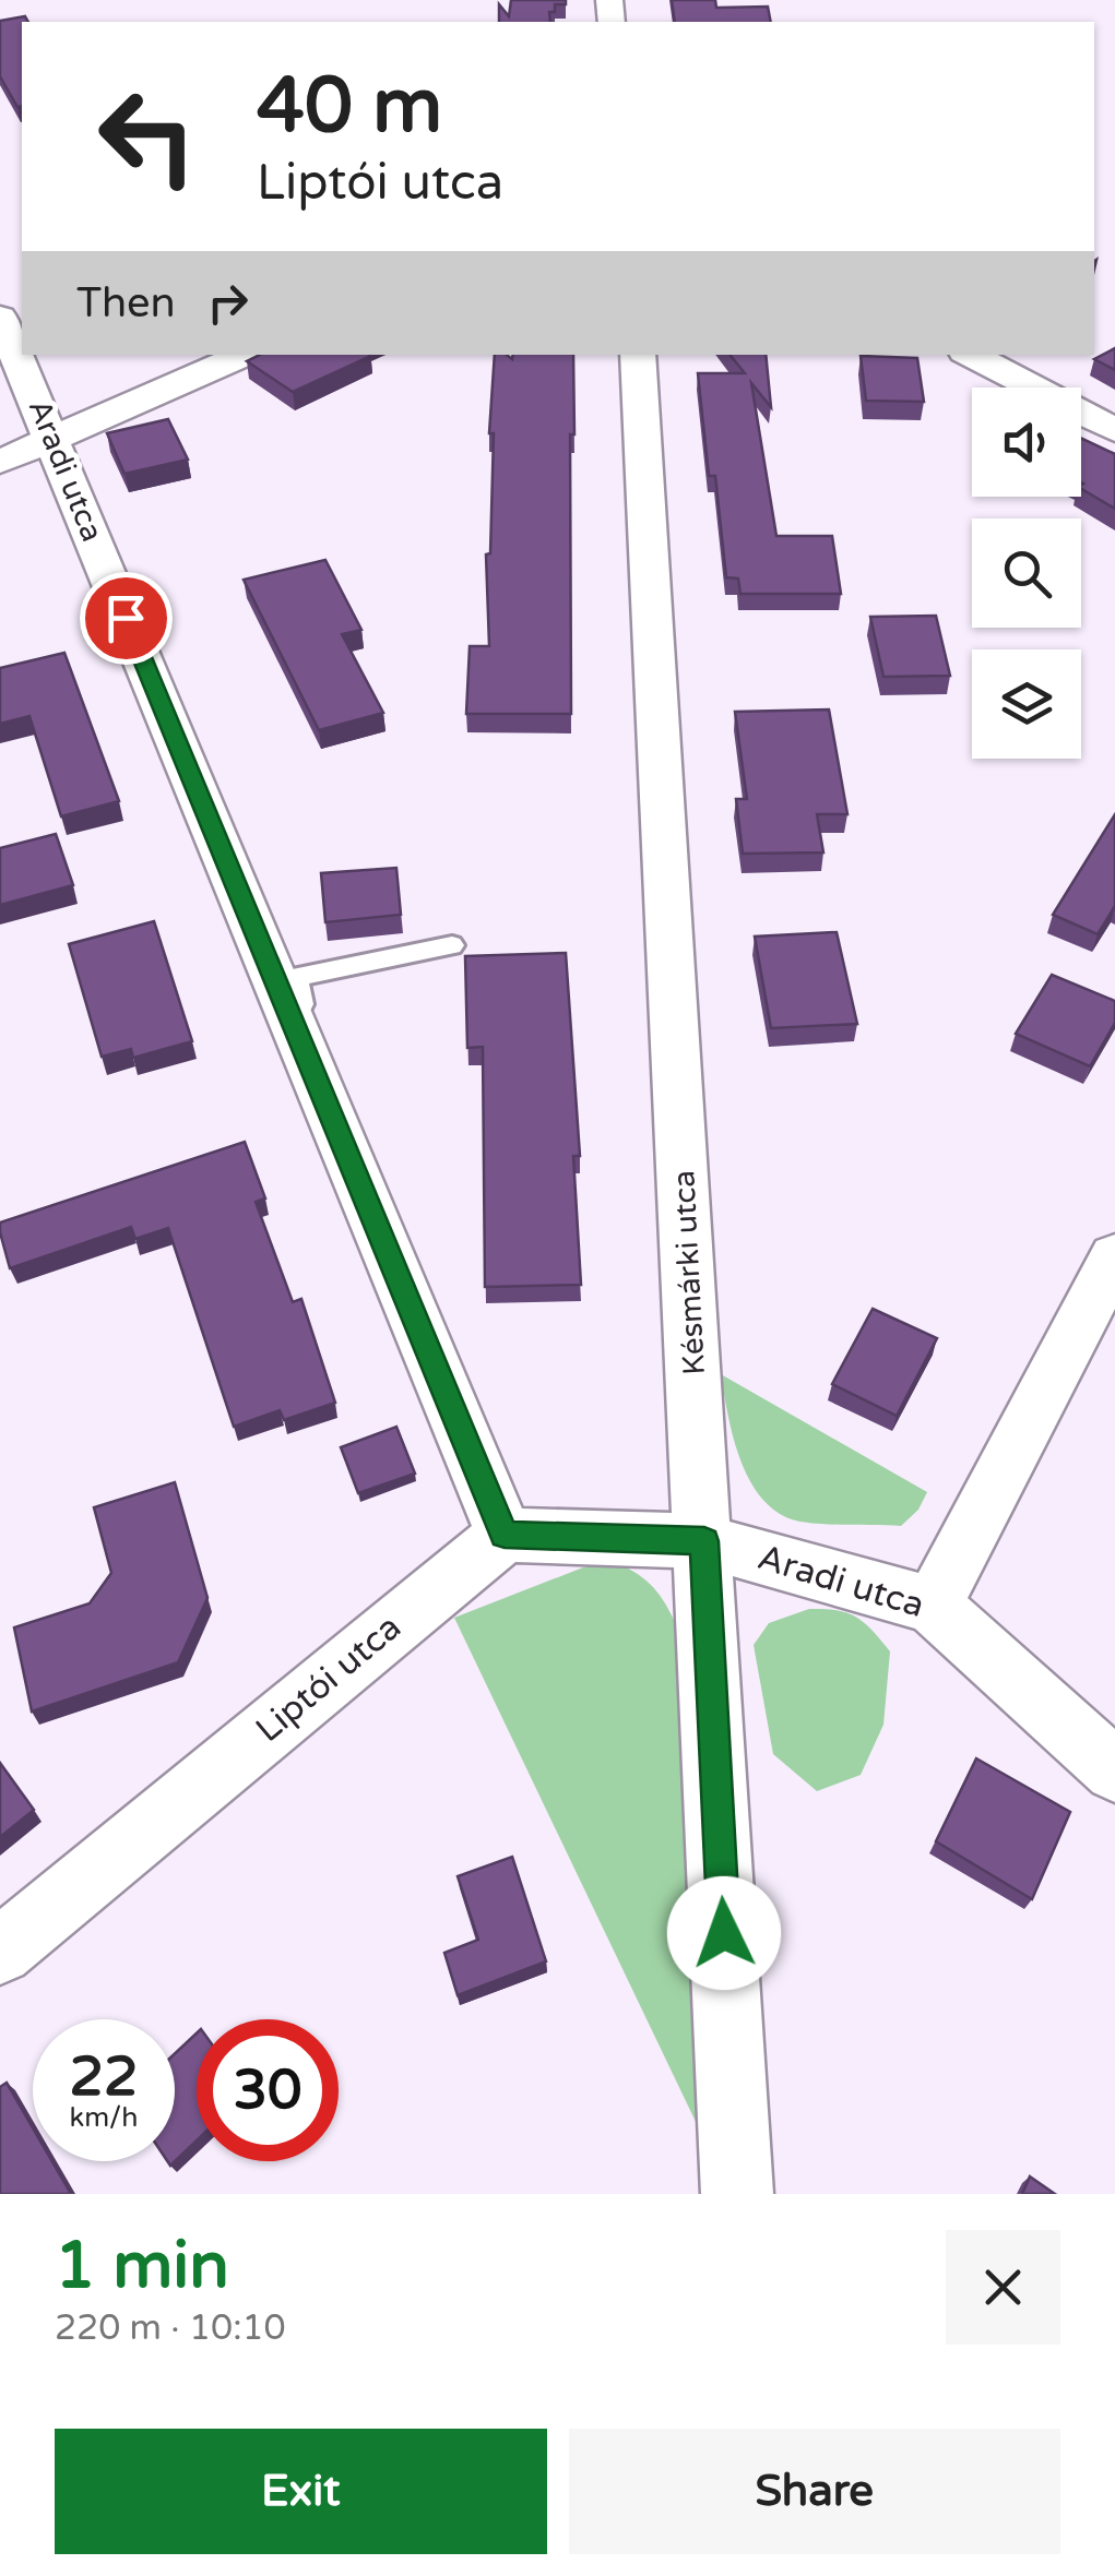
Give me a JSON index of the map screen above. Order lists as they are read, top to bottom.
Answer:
{
  "streets": {
    "street": ["Aradi utca", "Késmárki utca", "Liptói utca"]
  },
  "crossings": [
    ["Aradi utca", "Késmárki utca"],
    ["Aradi utca", "Liptói utca"]
  ],
  "page": {
    "turn": ["40 m", "Liptói utca"],
    "then": "Then",
    "speed": "22 km/h",
    "limit": "30",
    "heading": ["1 min", "220 m · 10:10"],
    "buttons": ["Exit", "Share"]
  }
}
